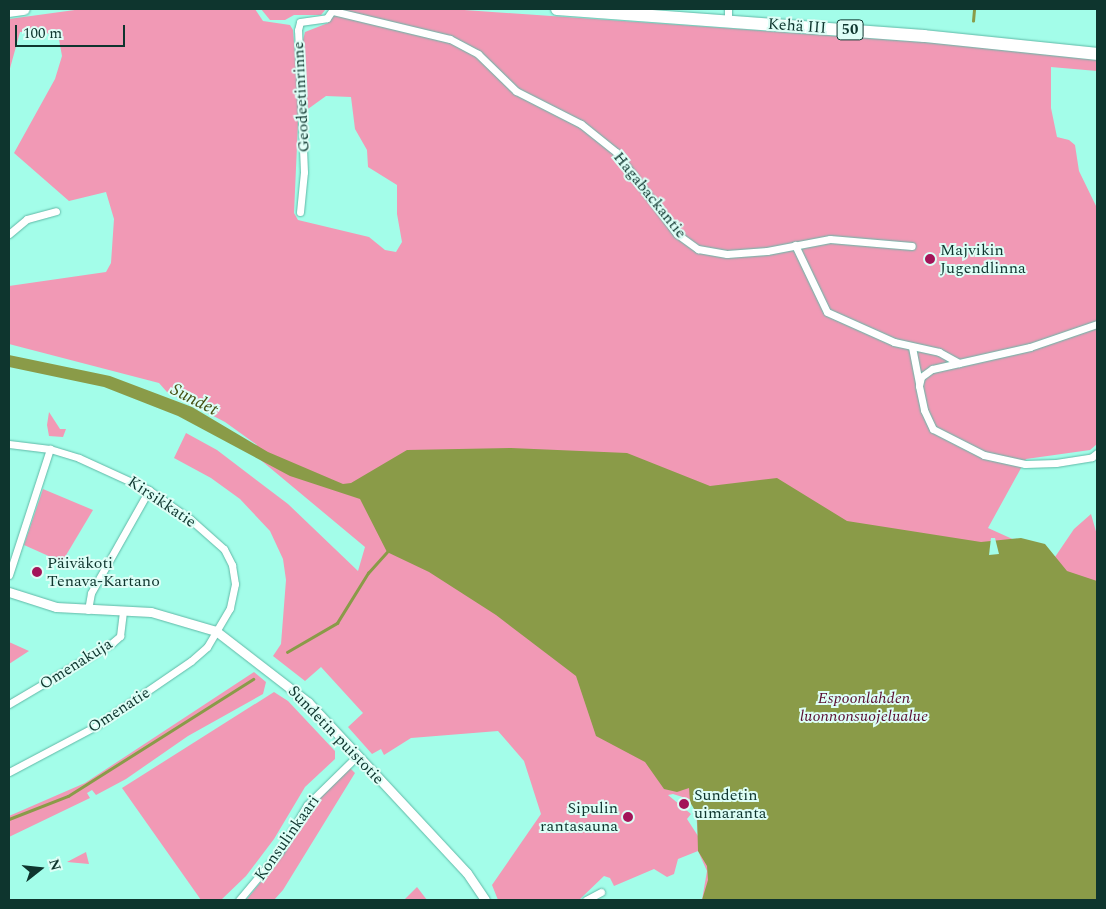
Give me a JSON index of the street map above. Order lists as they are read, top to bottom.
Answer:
{
  "streets": {
    "highway": ["Kehä III", "50"],
    "street": [
      "Geodeetinrinne",
      "Hagabackantie",
      "Kirsikkatie",
      "Omenakuja",
      "Omenatie",
      "Sundetin puistotie",
      "Konsulinkaari"
    ]
  },
  "crossings": [
    ["Geodeetinrinne", "Hagabackantie"],
    ["Kirsikkatie", "Omenatie"],
    ["Kirsikkatie", "Sundetin puistotie"],
    ["Omenakuja", "Sundetin puistotie"],
    ["Omenatie", "Sundetin puistotie"],
    ["Sundetin puistotie", "Konsulinkaari"]
  ],
  "water": ["Sundet"],
  "parks": ["Espoonlahden luonnonsuojelualue"],
  "places": [
    "Majvikin Jugendlinna",
    "Päiväkoti Tenava-Kartano",
    "Sundetin uimaranta",
    "Sipulin rantasauna"
  ],
  "scale_bar": "100 m",
  "north": "right"
}
